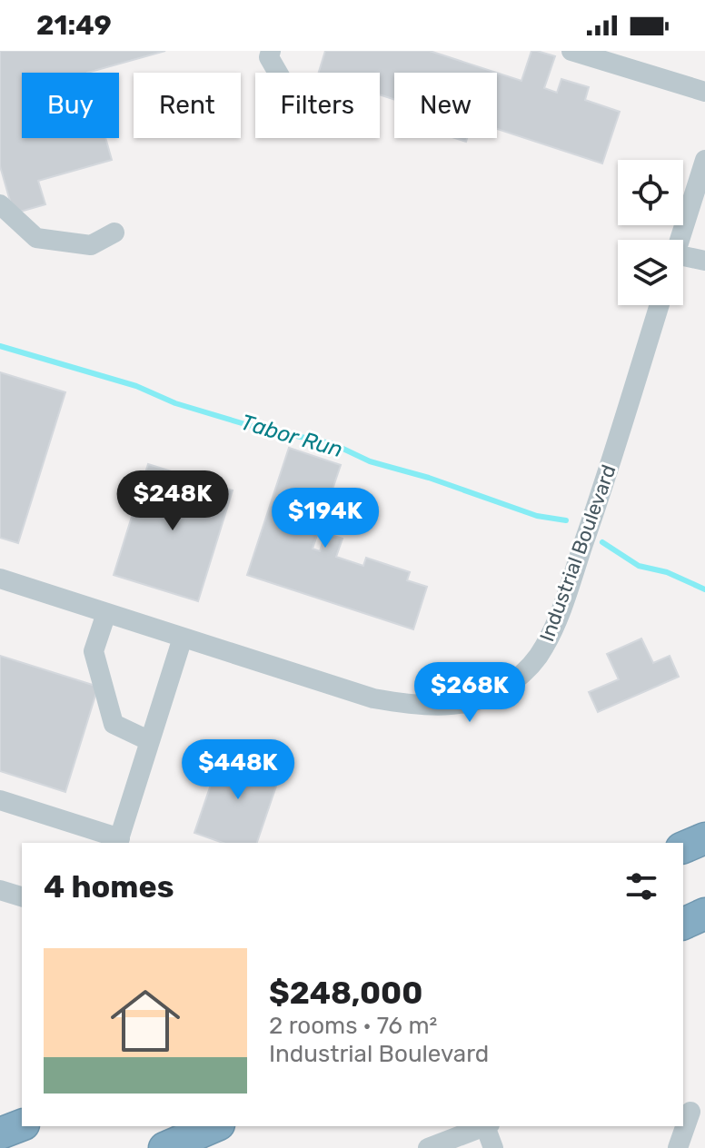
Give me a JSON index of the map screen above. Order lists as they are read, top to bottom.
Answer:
{
  "streets": {
    "street": ["Industrial Boulevard"]
  },
  "water": ["Tabor Run"],
  "page": {
    "status": "21:49",
    "chip": [
      "Buy",
      "Rent",
      "Filters",
      "New"
    ],
    "price": [
      "$248K",
      "$194K",
      "$268K",
      "$448K"
    ],
    "heading": "4 homes",
    "list": [
      {
        "name": "$248,000",
        "note": "2 rooms · 76 m² · Industrial Boulevard"
      }
    ]
  }
}
